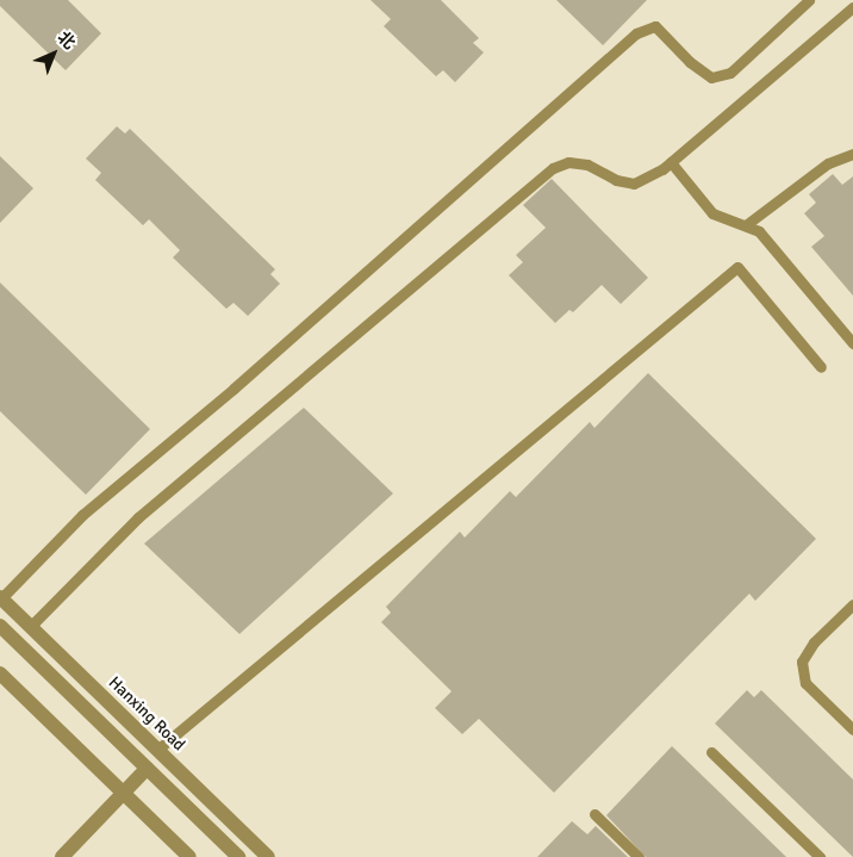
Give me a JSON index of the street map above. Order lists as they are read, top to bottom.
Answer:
{
  "streets": {
    "street": ["Hanxing Road"]
  },
  "north": "top right"
}
